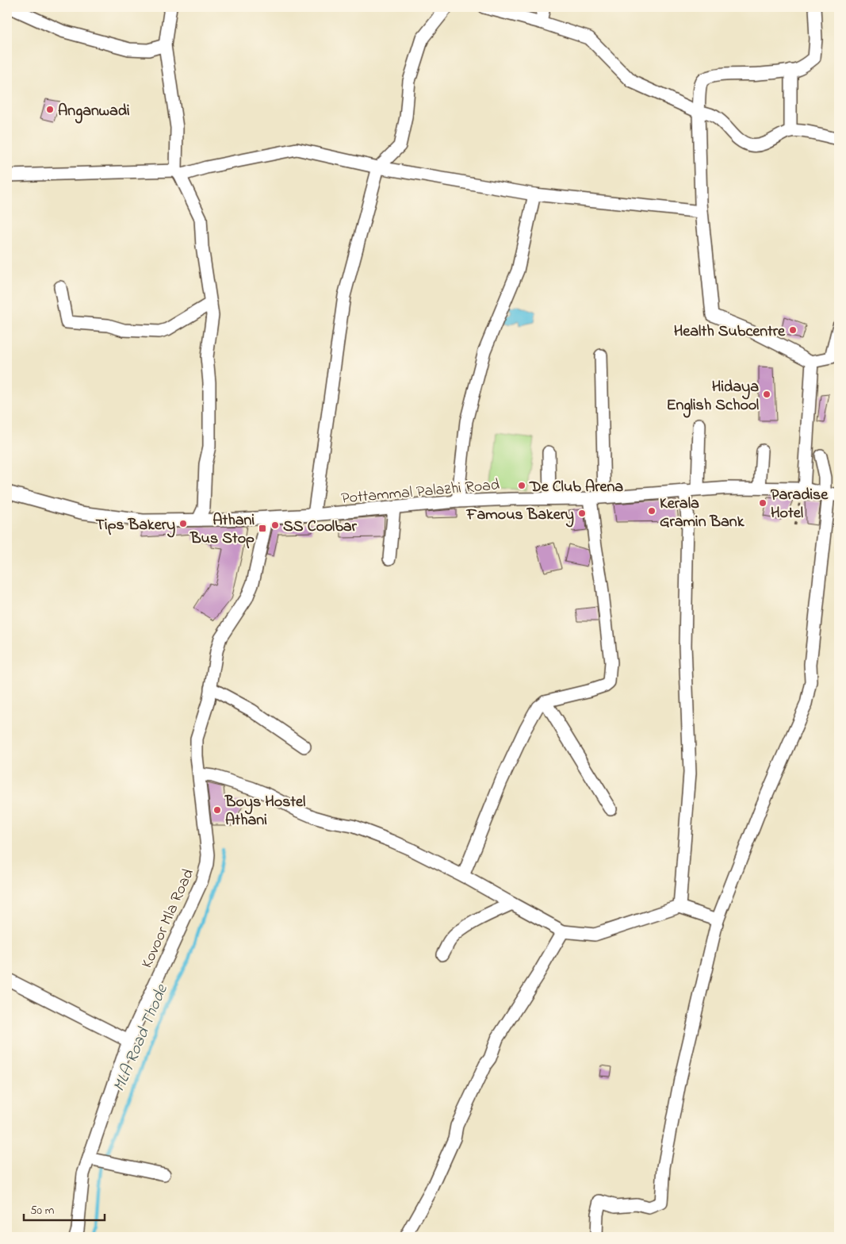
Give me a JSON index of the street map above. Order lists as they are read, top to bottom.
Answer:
{
  "streets": {
    "street": ["Pottammal Palazhi Road", "Kovoor Mla Road"]
  },
  "crossings": [
    ["Pottammal Palazhi Road", "Kovoor Mla Road"]
  ],
  "water": ["MLA Road Thode"],
  "places": {
    "other": [
      "Anganwadi",
      "Health Subcentre",
      "Hidaya English School",
      "De Club Arena",
      "Paradise Hotel",
      "Kerala Gramin Bank",
      "Famous Bakery",
      "Tips Bakery",
      "SS Coolbar",
      "Boys Hostel Athani"
    ],
    "transit": ["Athani Bus Stop"]
  },
  "scale_bar": "50 m"
}
